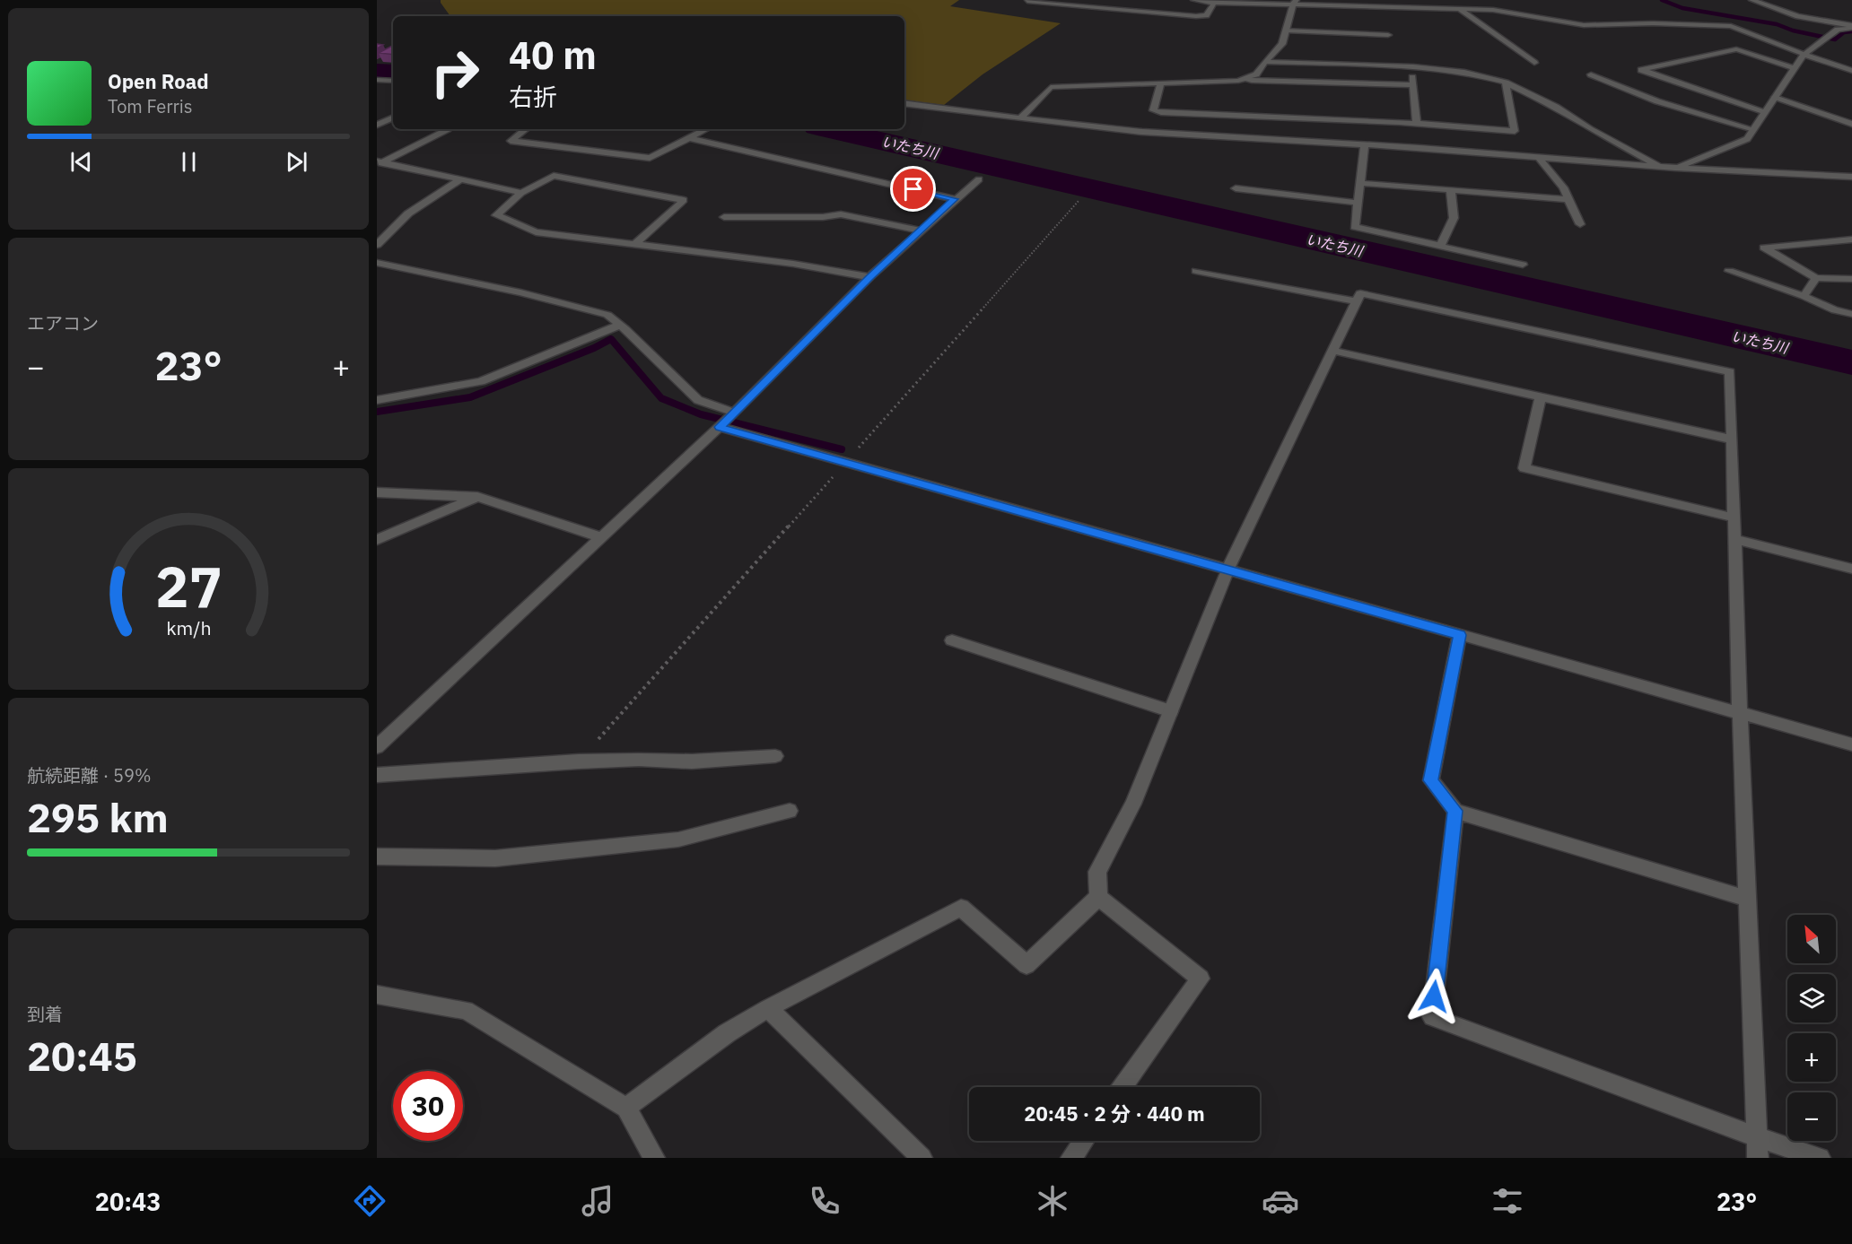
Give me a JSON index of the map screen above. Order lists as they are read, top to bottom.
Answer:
{
  "water": ["いたち川"],
  "north": "top left",
  "page": {
    "turn": ["40 m", "右折"],
    "song": ["Open Road", "Tom Ferris"],
    "tile": [
      "エアコン",
      ["航続距離 · 59%", "295 km"],
      ["到着", "20:45"]
    ],
    "heat": ["−", "23°", "+"],
    "map_buttons": ["+", "−"],
    "limit": "30",
    "trip": "20:45 · 2 分 · 440 m",
    "tabs": ["20:43", "23°"],
    "gauge": ["27", "km/h"]
  }
}
